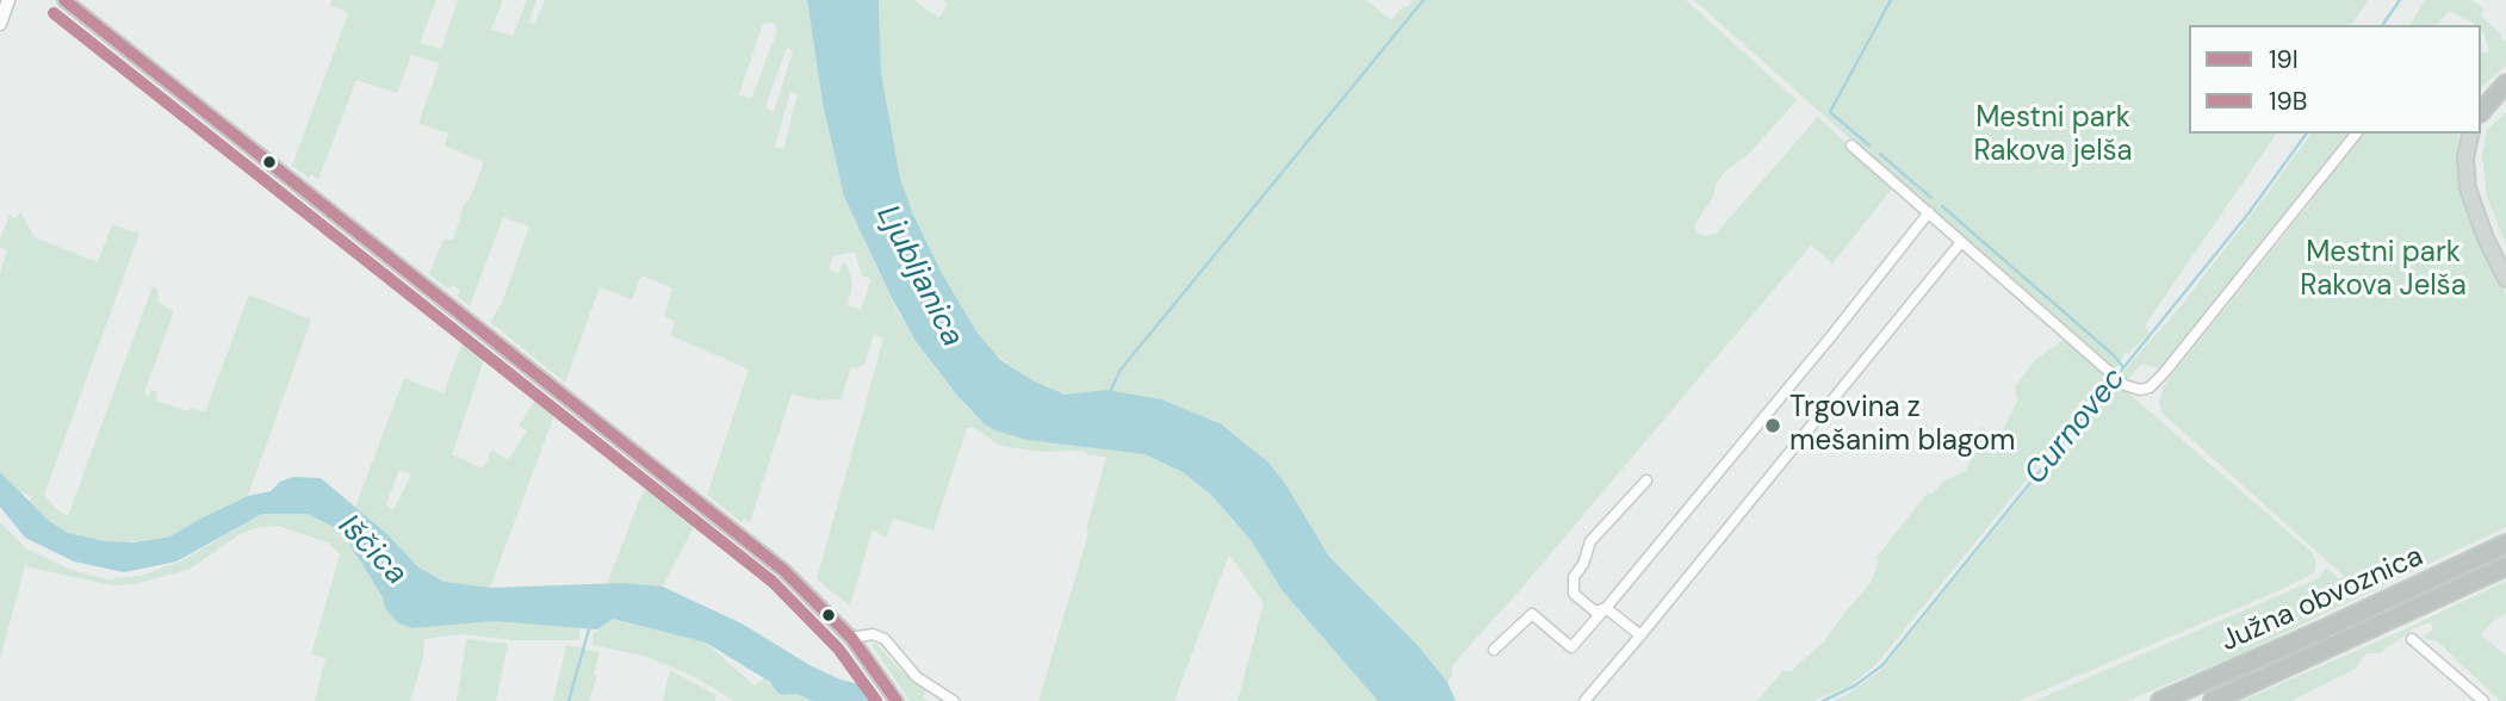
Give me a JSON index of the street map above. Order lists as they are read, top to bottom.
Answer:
{
  "streets": {
    "highway": ["Južna obvoznica"]
  },
  "water": ["Ljubljanica", "Curnovec", "Iščica"],
  "parks": ["Mestni park Rakova jelša", "Mestni park Rakova Jelša"],
  "places": ["Trgovina z mešanim blagom"],
  "lines": ["transit line 19I", "transit line 19B"],
  "legend": ["19I", "19B"]
}
